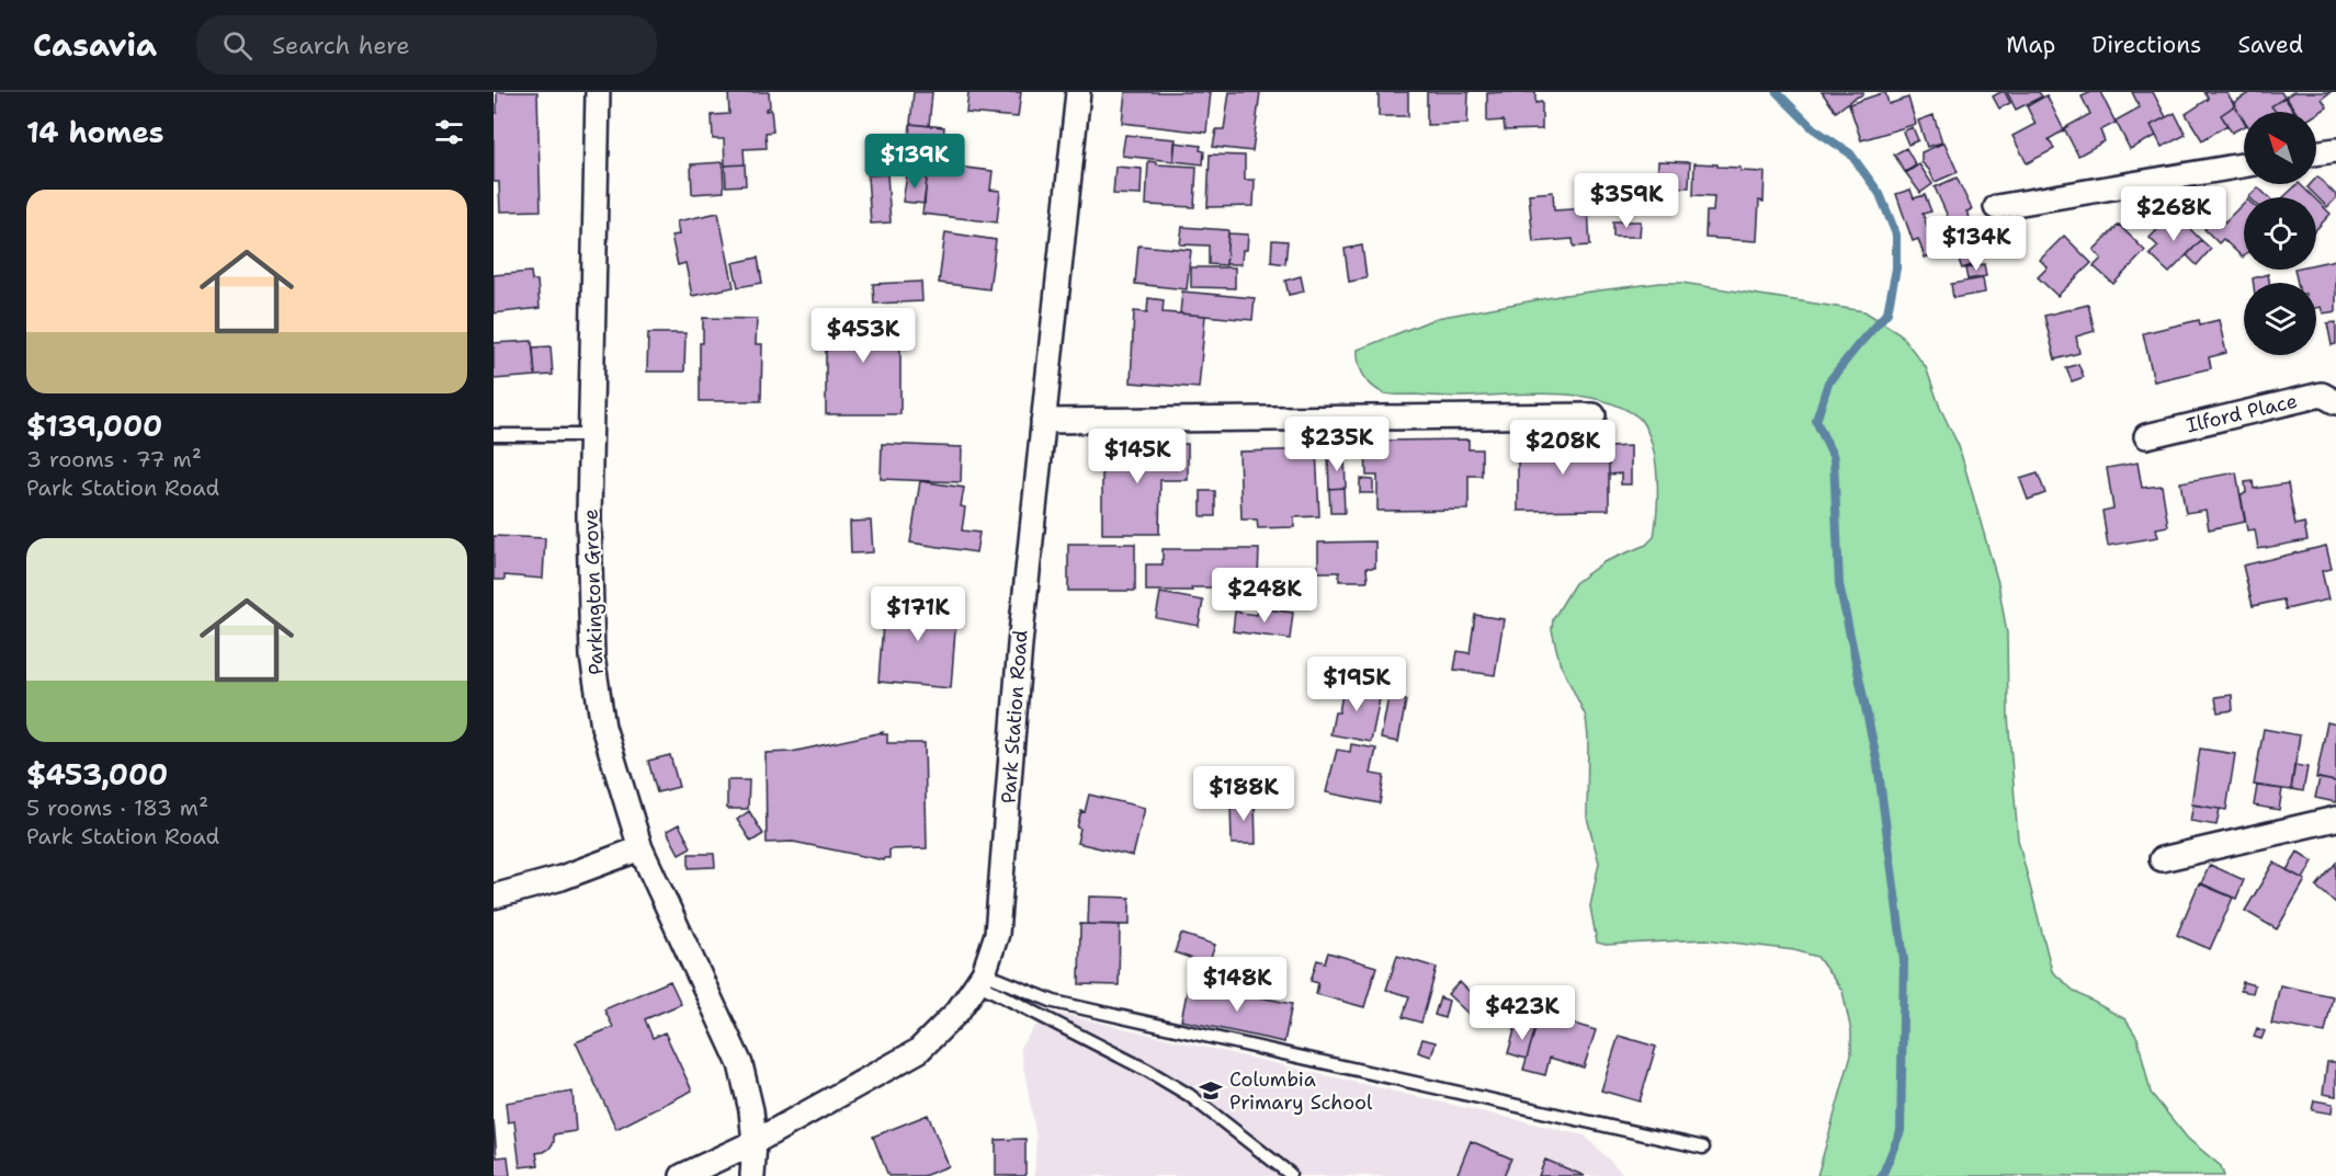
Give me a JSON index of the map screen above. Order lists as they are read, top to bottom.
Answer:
{
  "streets": {
    "street": ["Ilford Place", "Parkington Grove", "Park Station Road"]
  },
  "crossings": [
    ["Parkington Grove", "Park Station Road"]
  ],
  "places": {
    "school or university": ["Columbia Primary School"]
  },
  "north": "top left",
  "page": {
    "header": "Casavia",
    "search": "Search here",
    "nav": ["Map", "Directions", "Saved"],
    "heading": "14 homes",
    "price": [
      "$139K",
      "$359K",
      "$268K",
      "$134K",
      "$453K",
      "$235K",
      "$208K",
      "$145K",
      "$248K",
      "$171K",
      "$195K",
      "$188K",
      "$148K",
      "$423K"
    ],
    "list": [
      {
        "name": "$139,000",
        "note": "3 rooms · 77 m² · Park Station Road"
      },
      {
        "name": "$453,000",
        "note": "5 rooms · 183 m² · Park Station Road"
      }
    ]
  }
}
